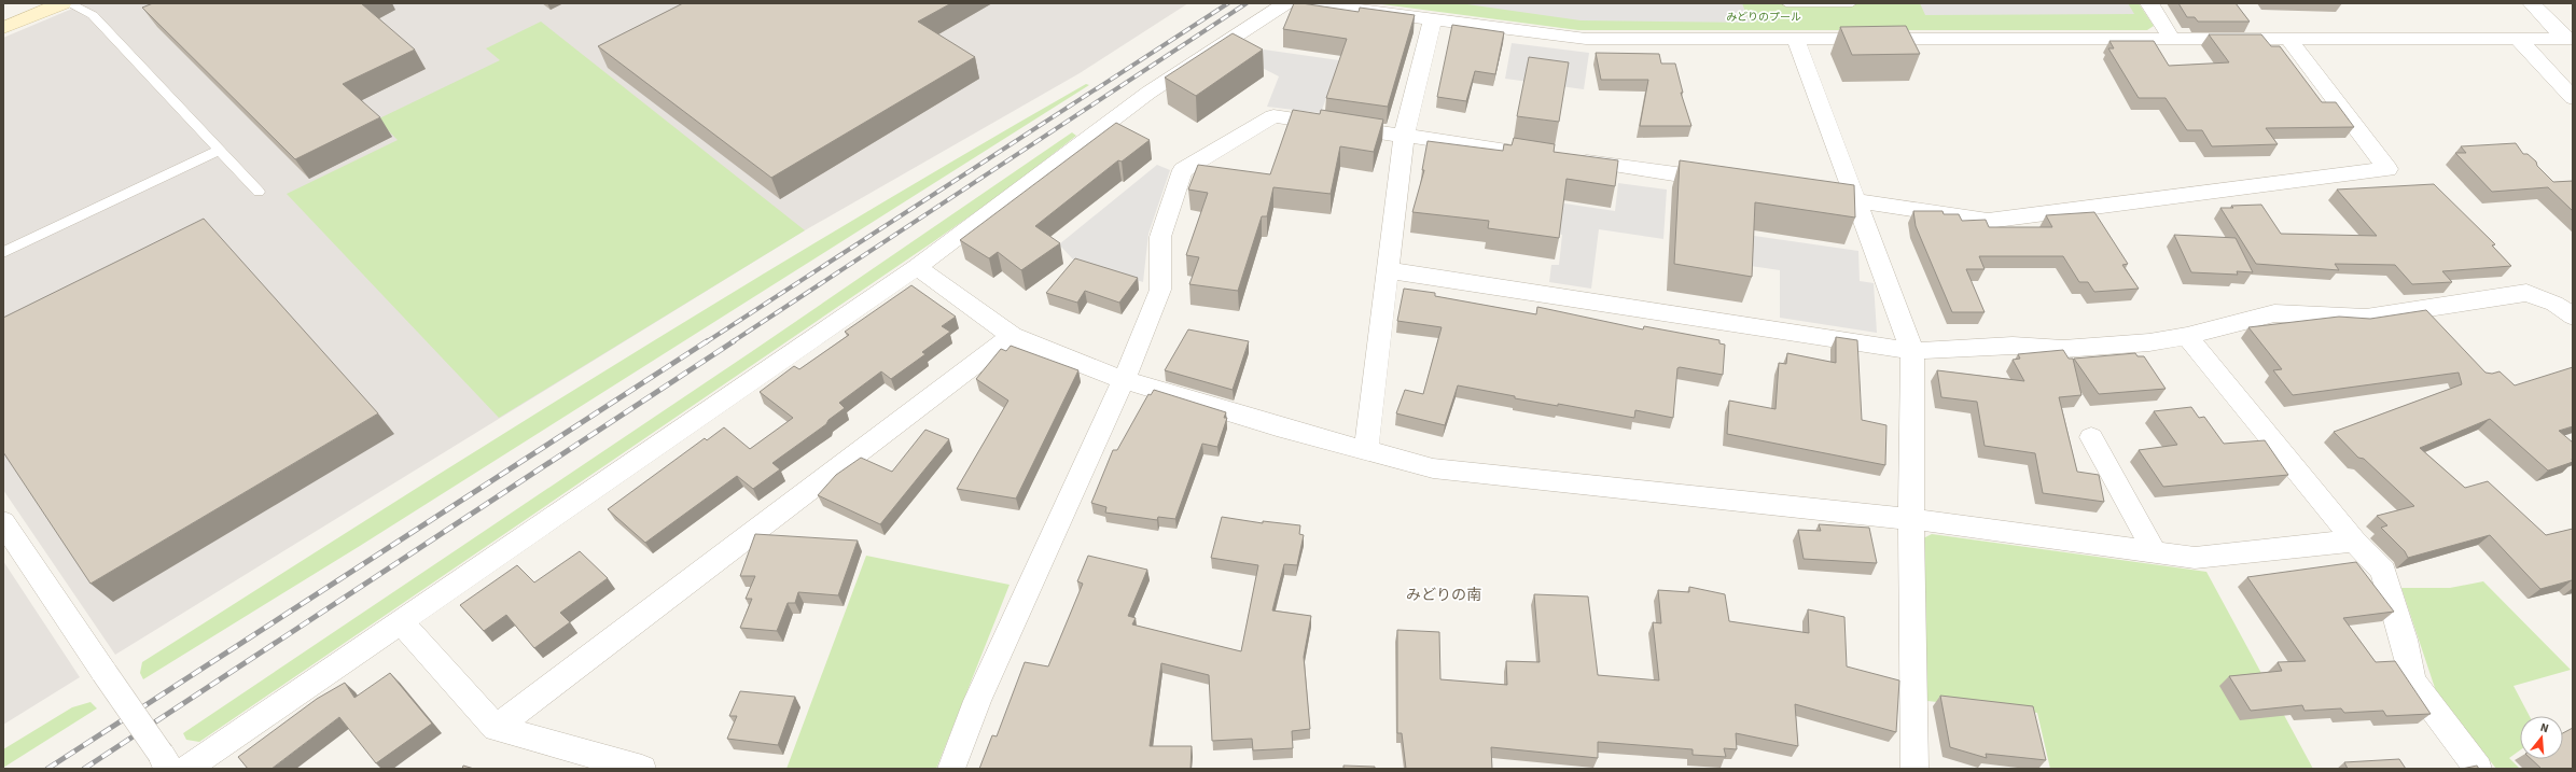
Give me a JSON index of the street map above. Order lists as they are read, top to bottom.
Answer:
{
  "districts": ["みどりの南"],
  "parks": ["みどりのプール"],
  "north": "top"
}
